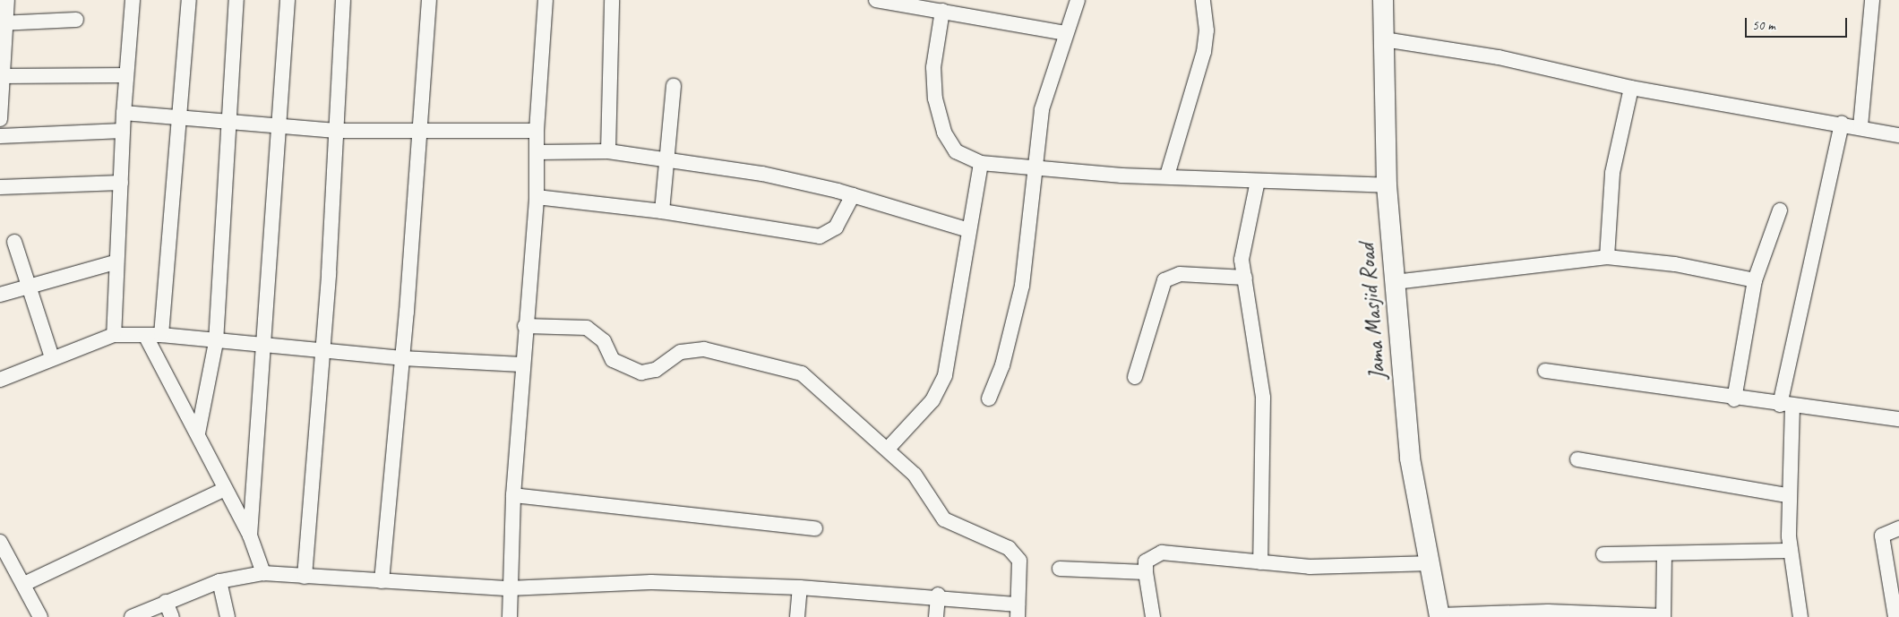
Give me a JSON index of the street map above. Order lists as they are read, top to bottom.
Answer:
{
  "streets": {
    "street": ["Jama Masjid Road"]
  },
  "scale_bar": "50 m"
}
